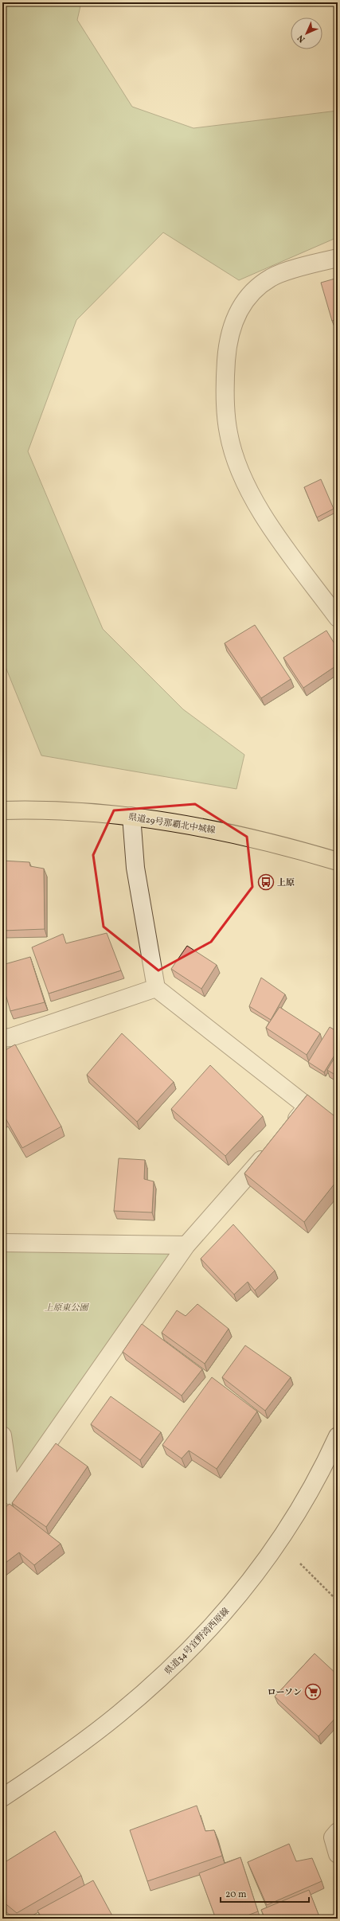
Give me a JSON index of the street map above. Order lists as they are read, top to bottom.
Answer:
{
  "streets": {
    "main road": ["県道29号那覇北中城線"],
    "street": ["県道34号宜野湾西原線"]
  },
  "parks": ["上原東公園"],
  "places": {
    "bus stop": ["上原"],
    "supermarket": ["ローソン"]
  },
  "scale_bar": "20 m",
  "north": "bottom left"
}
